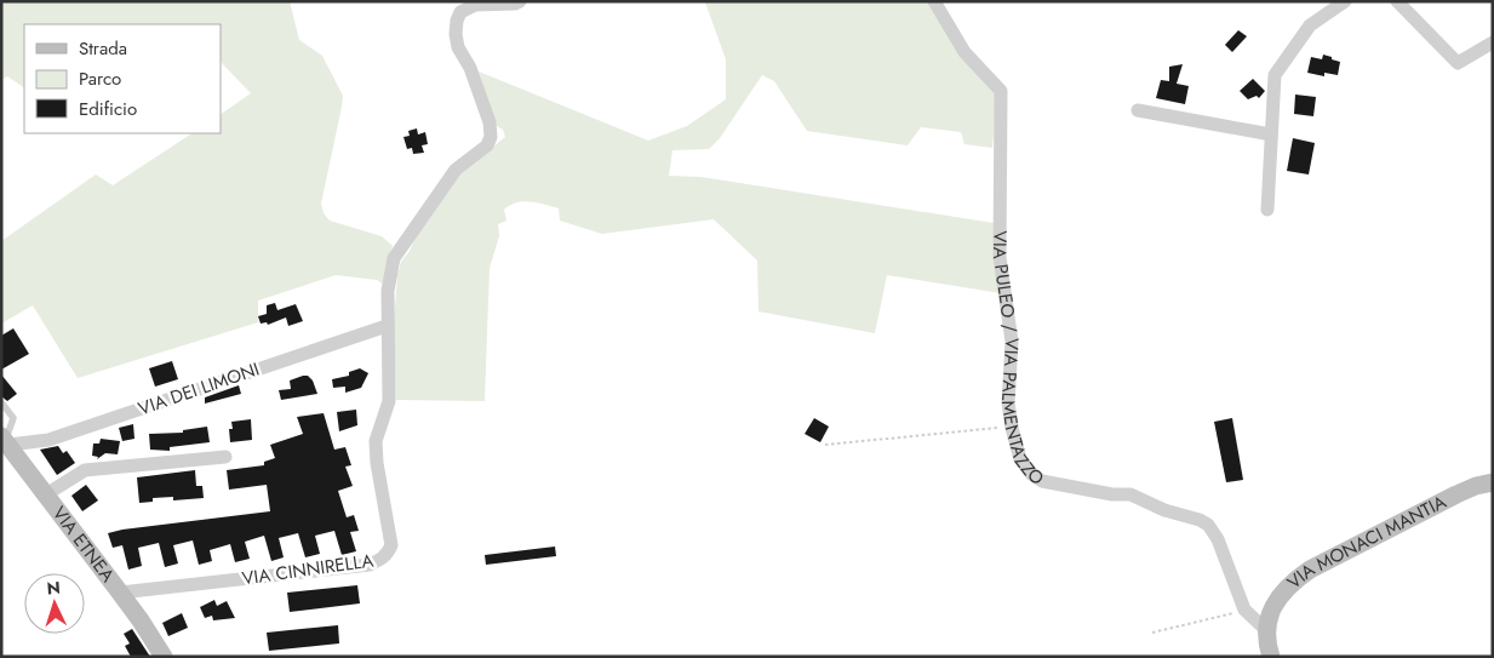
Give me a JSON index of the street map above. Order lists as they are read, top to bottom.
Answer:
{
  "streets": {
    "street": [
      "VIA PULEO / VIA PALMENTAZZO",
      "VIA DEI LIMONI",
      "VIA MONACI MANTIA",
      "VIA ETNEA",
      "VIA CINNIRELLA"
    ]
  },
  "crossings": [
    ["VIA PULEO / VIA PALMENTAZZO", "VIA MONACI MANTIA"],
    ["VIA DEI LIMONI", "VIA ETNEA"],
    ["VIA DEI LIMONI", "VIA CINNIRELLA"],
    ["VIA ETNEA", "VIA CINNIRELLA"]
  ],
  "legend": ["Strada", "Parco", "Edificio"],
  "north": "top"
}
